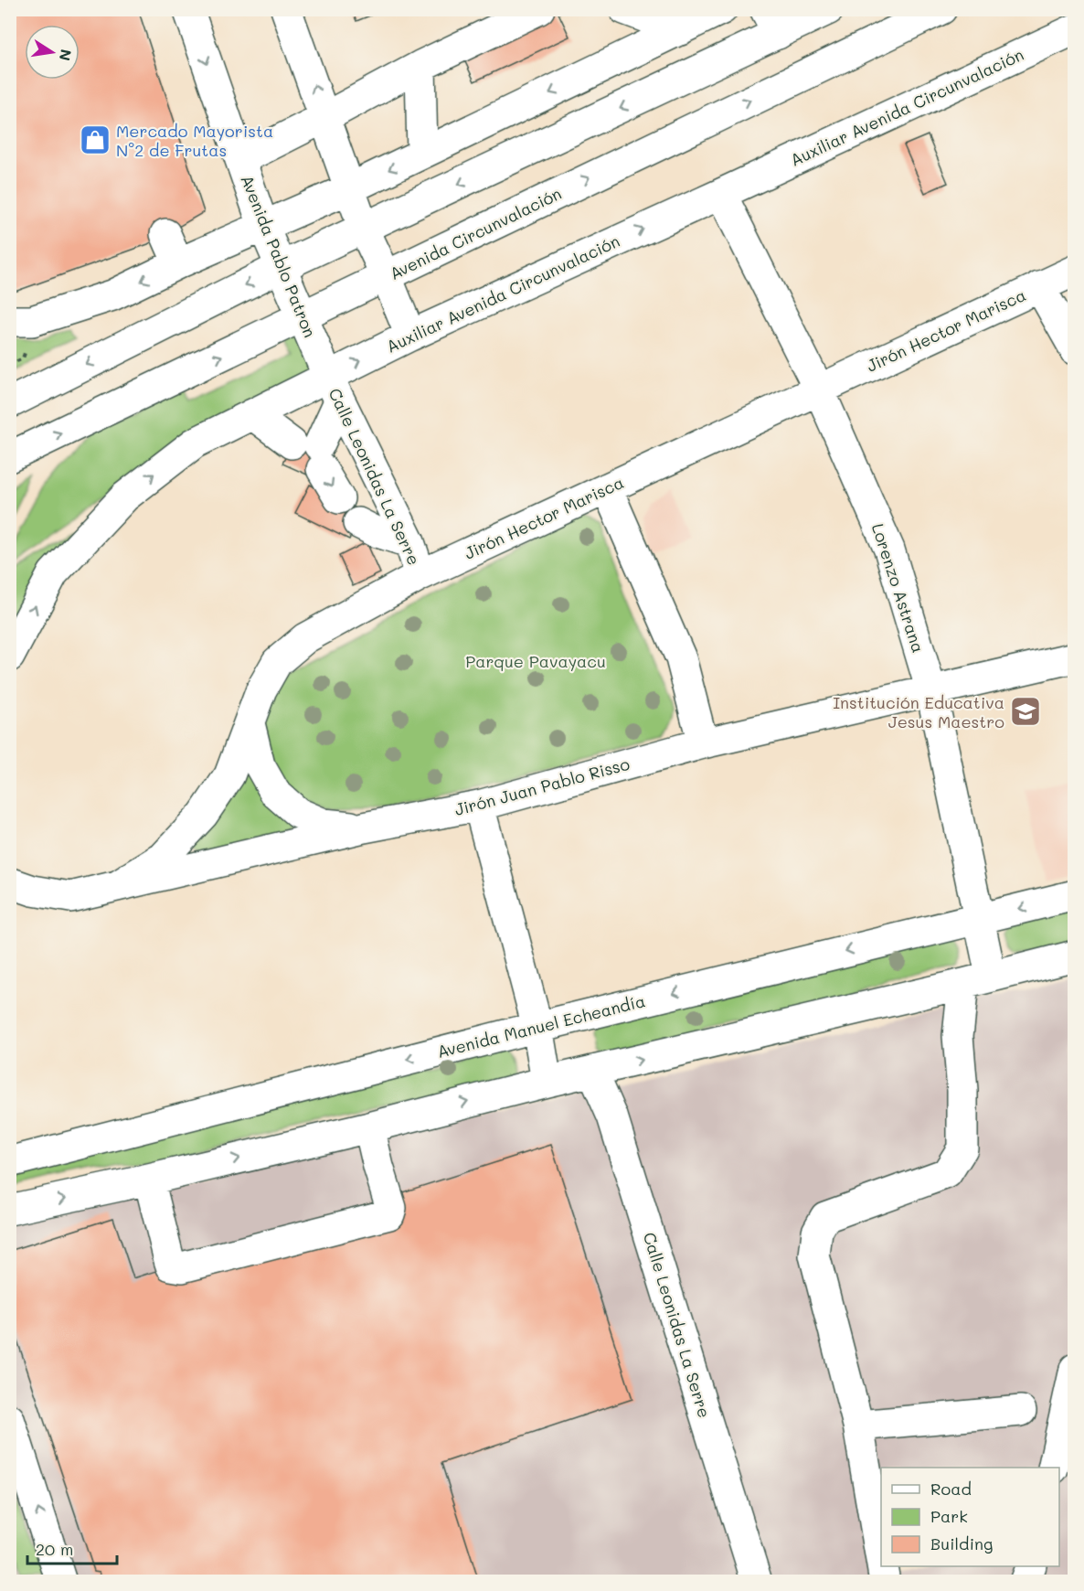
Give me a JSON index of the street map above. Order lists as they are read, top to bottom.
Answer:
{
  "streets": {
    "street": [
      "Auxiliar Avenida Circunvalación",
      "Avenida Circunvalación",
      "Avenida Pablo Patron",
      "Jirón Hector Marisca",
      "Calle Leonidas La Serre",
      "Lorenzo Astrana",
      "Jirón Juan Pablo Risso",
      "Avenida Manuel Echeandía"
    ]
  },
  "crossings": [
    ["Auxiliar Avenida Circunvalación", "Avenida Pablo Patron"],
    ["Auxiliar Avenida Circunvalación", "Calle Leonidas La Serre"],
    ["Auxiliar Avenida Circunvalación", "Lorenzo Astrana"],
    ["Avenida Circunvalación", "Avenida Pablo Patron"],
    ["Avenida Pablo Patron", "Calle Leonidas La Serre"],
    ["Jirón Hector Marisca", "Calle Leonidas La Serre"],
    ["Jirón Hector Marisca", "Lorenzo Astrana"],
    ["Jirón Hector Marisca", "Jirón Juan Pablo Risso"],
    ["Lorenzo Astrana", "Jirón Juan Pablo Risso"],
    ["Lorenzo Astrana", "Avenida Manuel Echeandía"]
  ],
  "parks": ["Parque Pavayacu"],
  "places": {
    "shop": ["Mercado Mayorista N°2 de Frutas"],
    "school or university": ["Institución Educativa Jesus Maestro"]
  },
  "legend": ["Road", "Park", "Building"],
  "scale_bar": "20 m",
  "north": "right"
}
